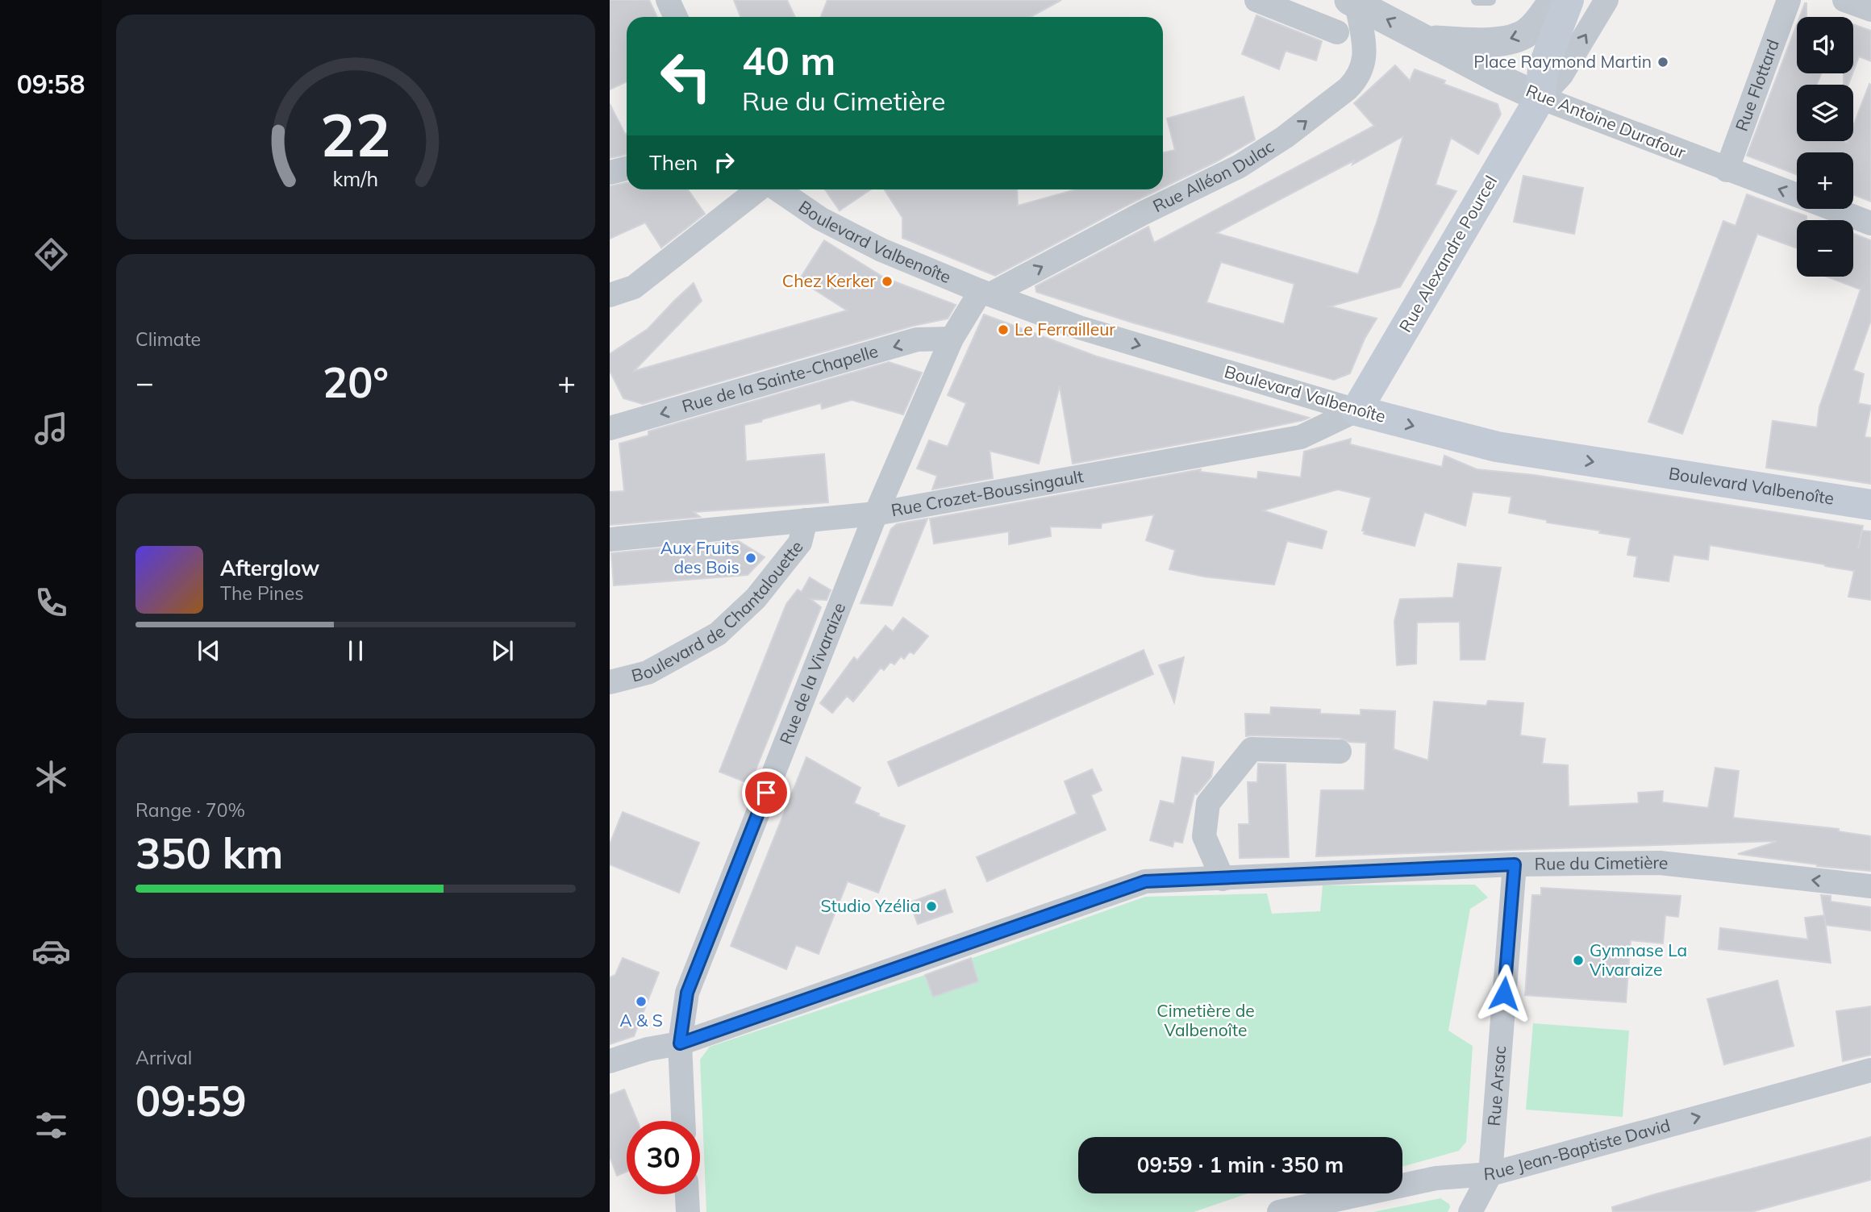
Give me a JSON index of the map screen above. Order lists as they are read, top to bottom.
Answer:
{
  "streets": {
    "main road": ["Boulevard Valbenoîte", "Rue Alexandre Pourcel"],
    "street": [
      "Rue Flottard",
      "Rue Antoine Durafour",
      "Rue Alléon Dulac",
      "Rue de la Sainte-Chapelle",
      "Rue Crozet-Boussingault",
      "Boulevard de Chantalouette",
      "Rue de la Vivaraize",
      "Rue du Cimetière",
      "Rue Arsac",
      "Rue Jean-Baptiste David"
    ]
  },
  "crossings": [
    ["Rue Flottard", "Rue Antoine Durafour"],
    ["Rue Antoine Durafour", "Rue Alléon Dulac"],
    ["Rue Antoine Durafour", "Rue Alexandre Pourcel"],
    ["Rue Alléon Dulac", "Boulevard Valbenoîte"],
    ["Rue Alléon Dulac", "Rue de la Vivaraize"],
    ["Boulevard Valbenoîte", "Rue Alexandre Pourcel"],
    ["Boulevard Valbenoîte", "Rue Crozet-Boussingault"],
    ["Boulevard Valbenoîte", "Rue de la Vivaraize"],
    ["Rue Alexandre Pourcel", "Rue Crozet-Boussingault"],
    ["Rue de la Sainte-Chapelle", "Rue de la Vivaraize"],
    ["Rue Crozet-Boussingault", "Boulevard de Chantalouette"],
    ["Rue Crozet-Boussingault", "Rue de la Vivaraize"],
    ["Rue de la Vivaraize", "Rue du Cimetière"],
    ["Rue du Cimetière", "Rue Arsac"],
    ["Rue Arsac", "Rue Jean-Baptiste David"]
  ],
  "one_way": [
    "Rue Antoine Durafour",
    "Rue Alléon Dulac",
    "Boulevard Valbenoîte",
    "Rue Jean-Baptiste David"
  ],
  "parks": ["Cimetière de Valbenoîte"],
  "places": [
    "Place Raymond Martin",
    "Chez Kerker",
    "Le Ferrailleur",
    "Aux Fruits des Bois",
    "Studio Yzélia",
    "Gymnase La Vivaraize",
    "A & S"
  ],
  "page": {
    "tabs": "09:58",
    "map_buttons": ["+", "−"],
    "turn": ["40 m", "Rue du Cimetière"],
    "then": "Then",
    "tile": [
      "Climate",
      ["Range · 70%", "350 km"],
      ["Arrival", "09:59"]
    ],
    "heat": ["−", "20°", "+"],
    "song": ["Afterglow", "The Pines"],
    "limit": "30",
    "trip": "09:59 · 1 min · 350 m",
    "gauge": ["22", "km/h"]
  }
}
